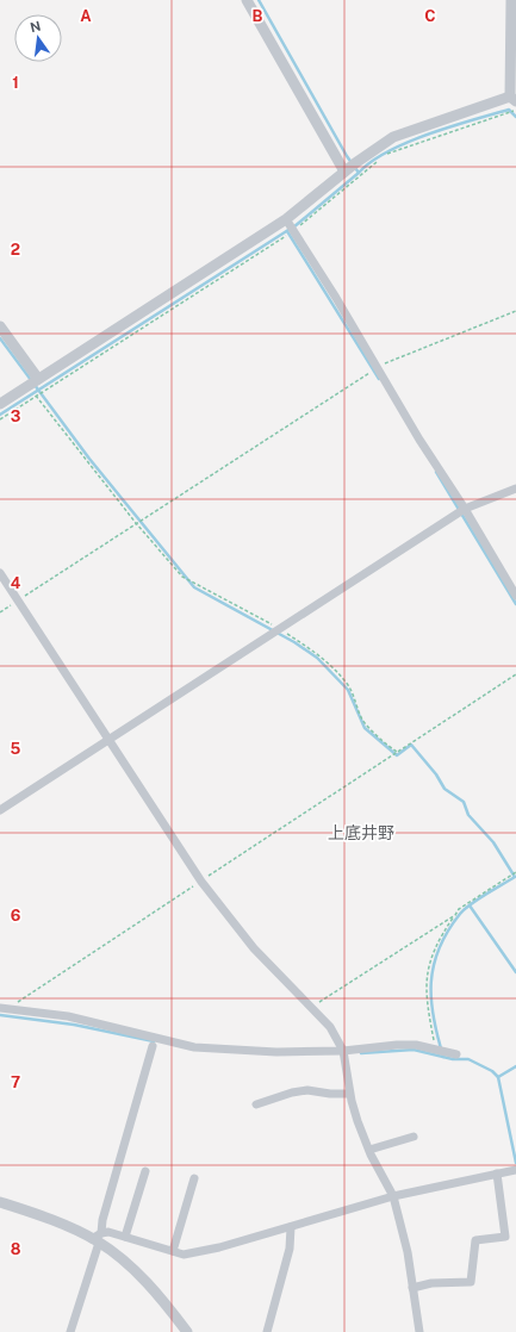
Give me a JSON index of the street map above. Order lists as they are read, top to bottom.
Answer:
{
  "districts": ["上底井野"],
  "north": "top",
  "grid": {
    "columns": ["A", "B", "C"],
    "rows": [
      "1",
      "2",
      "3",
      "4",
      "5",
      "6",
      "7",
      "8"
    ]
  }
}
